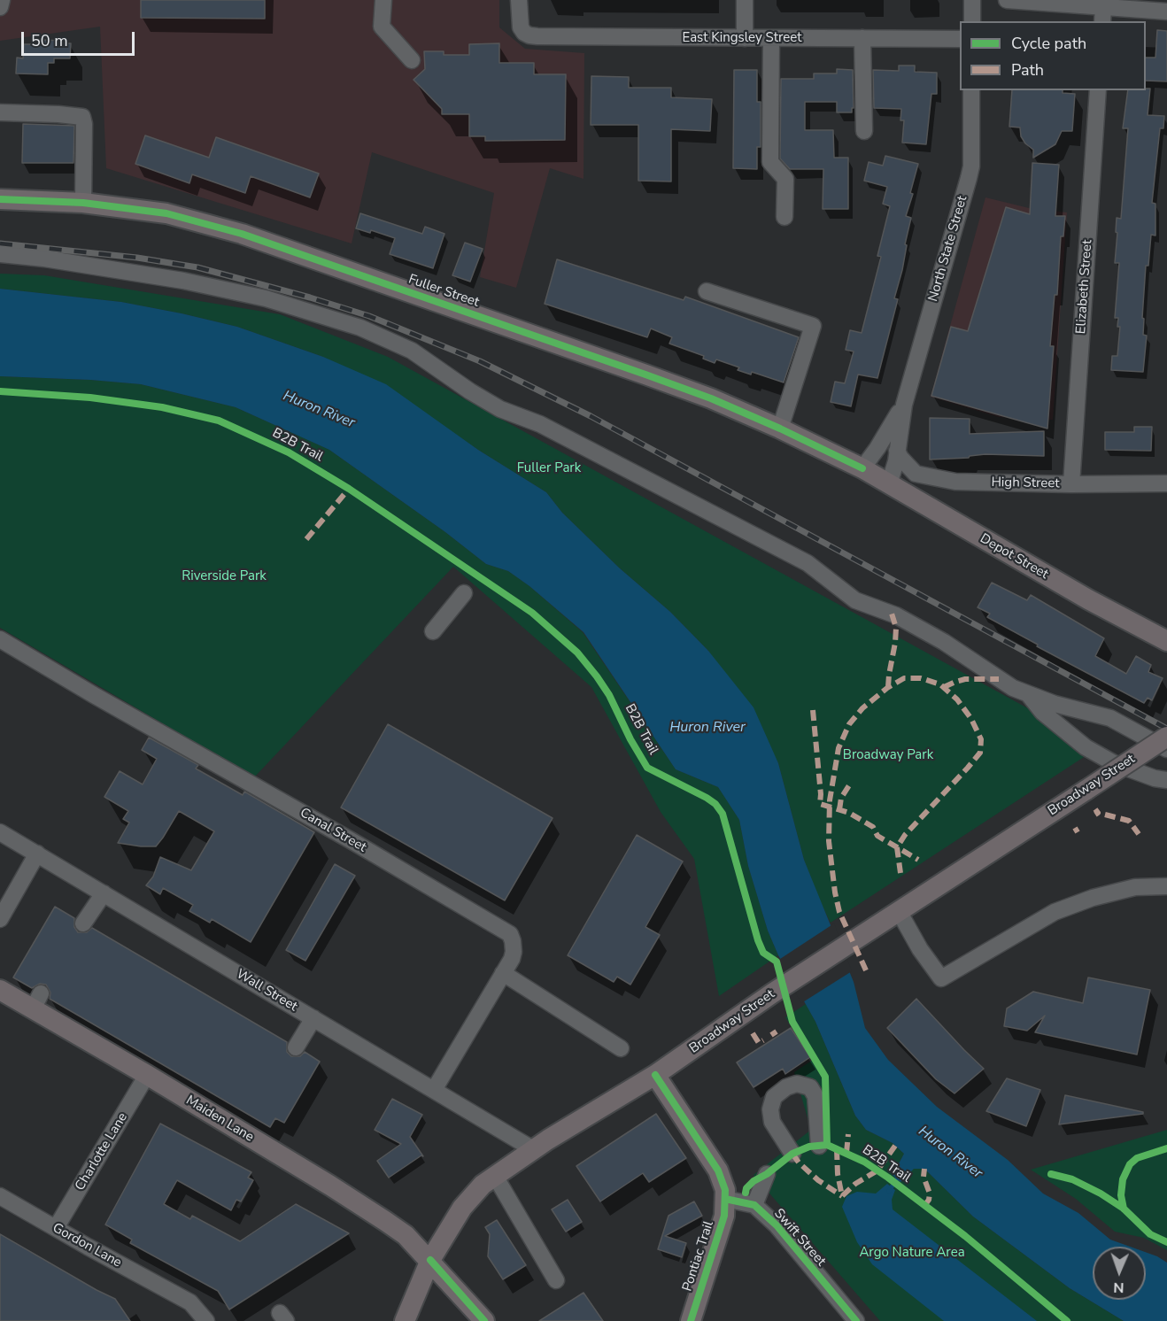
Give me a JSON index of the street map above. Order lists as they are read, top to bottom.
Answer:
{
  "streets": {
    "main road": [
      "Fuller Street",
      "Depot Street",
      "Broadway Street",
      "Maiden Lane",
      "Pontiac Trail"
    ],
    "street": [
      "East Kingsley Street",
      "North State Street",
      "Elizabeth Street",
      "High Street",
      "Canal Street",
      "Wall Street",
      "Charlotte Lane",
      "Swift Street",
      "Gordon Lane"
    ],
    "cycle path": ["B2B Trail"]
  },
  "crossings": [
    ["Elizabeth Street", "High Street"],
    ["Fuller Street", "Depot Street"],
    ["Broadway Street", "Wall Street"],
    ["Broadway Street", "Maiden Lane"],
    ["Canal Street", "Wall Street"],
    ["Maiden Lane", "Charlotte Lane"],
    ["Charlotte Lane", "Gordon Lane"],
    ["Swift Street", "Pontiac Trail"]
  ],
  "water": ["Huron River"],
  "parks": [
    "Fuller Park",
    "Riverside Park",
    "Broadway Park",
    "Argo Nature Area"
  ],
  "legend": ["Cycle path", "Path"],
  "scale_bar": "50 m",
  "north": "bottom"
}
